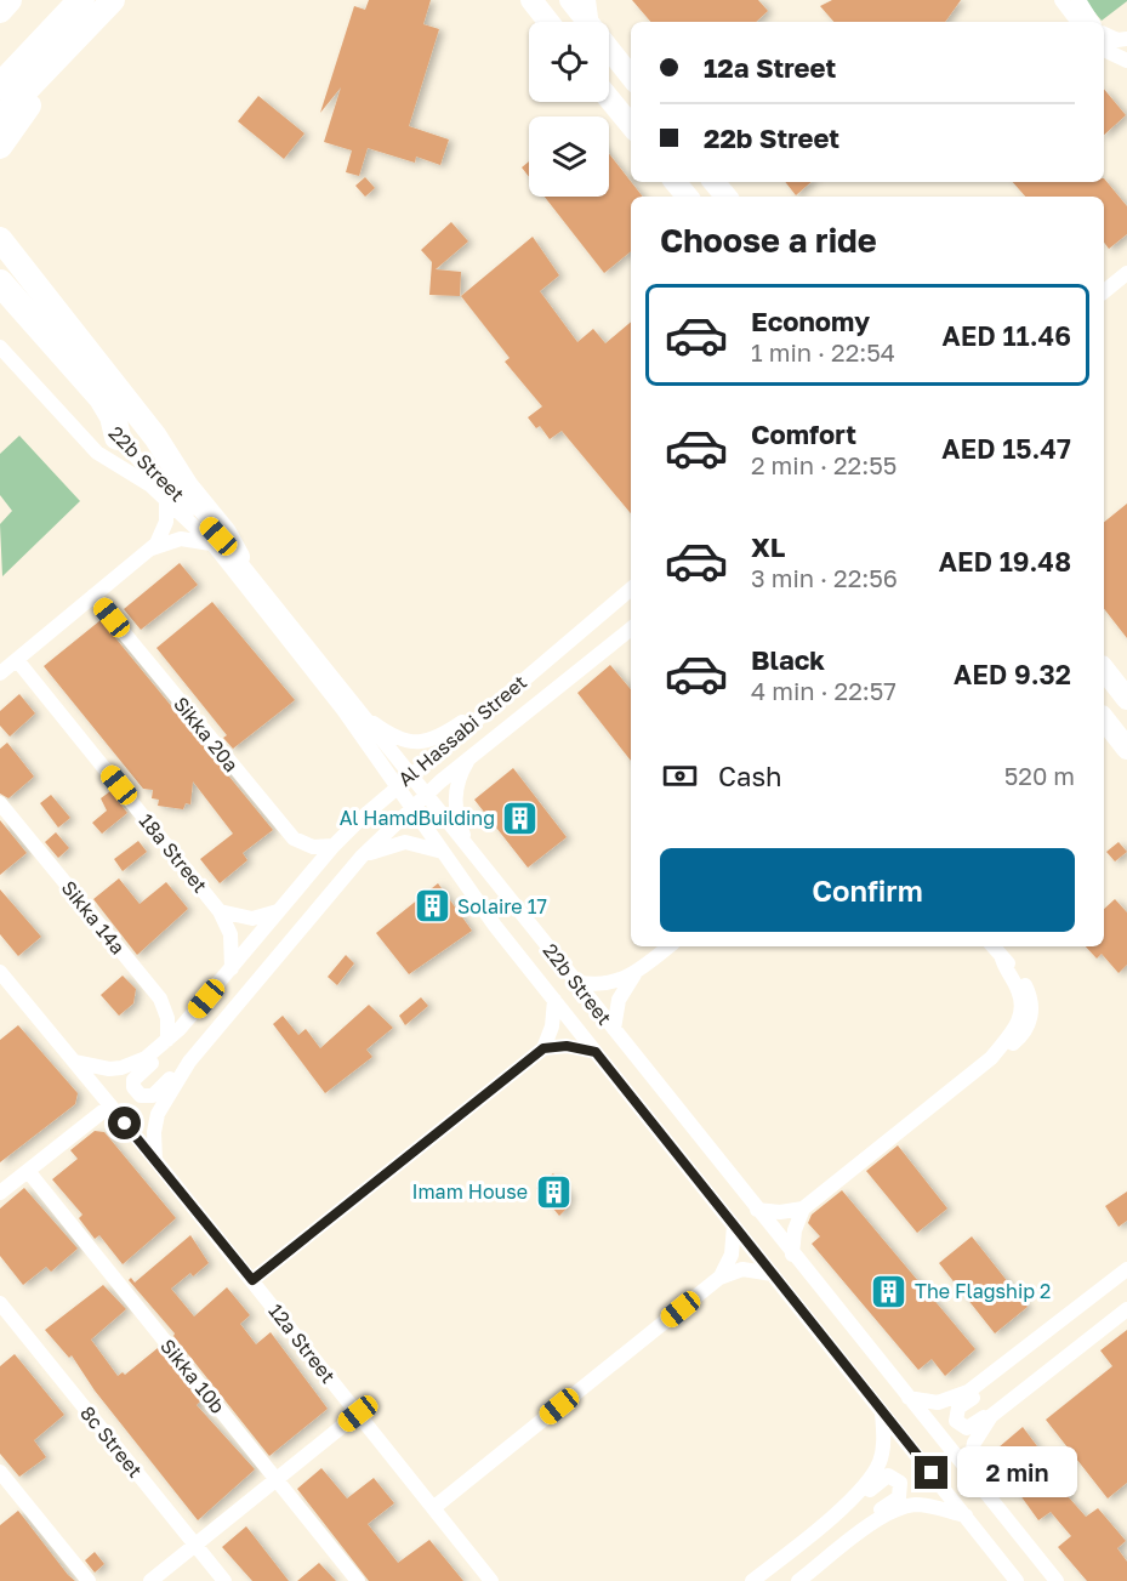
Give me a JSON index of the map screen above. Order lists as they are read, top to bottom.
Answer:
{
  "streets": {
    "street": [
      "22b Street",
      "Al Hassabi Street",
      "Sikka 20a",
      "18a Street",
      "Sikka 14a",
      "12a Street",
      "Sikka 10b",
      "8c Street"
    ]
  },
  "crossings": [
    ["22b Street", "Al Hassabi Street"],
    ["Al Hassabi Street", "Sikka 20a"],
    ["Al Hassabi Street", "18a Street"],
    ["Al Hassabi Street", "Sikka 14a"],
    ["Al Hassabi Street", "12a Street"]
  ],
  "places": {
    "building": [
      "Al HamdBuilding",
      "Solaire 17",
      "Imam House",
      "The Flagship 2"
    ]
  },
  "page": {
    "banner": ["12a Street", "22b Street"],
    "heading": "Choose a ride",
    "list": [
      {
        "name": "Economy",
        "note": "1 min · 22:54",
        "value": "AED 11.46"
      },
      {
        "name": "Comfort",
        "note": "2 min · 22:55",
        "value": "AED 15.47"
      },
      {
        "name": "XL",
        "note": "3 min · 22:56",
        "value": "AED 19.48"
      },
      {
        "name": "Black",
        "note": "4 min · 22:57",
        "value": "AED 9.32"
      }
    ],
    "pay": ["Cash", "520 m"],
    "buttons": "Confirm",
    "bubble": "2 min"
  }
}
